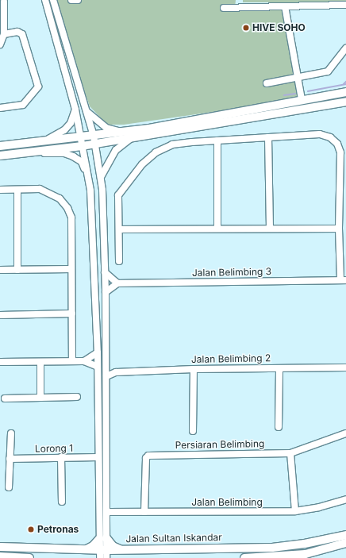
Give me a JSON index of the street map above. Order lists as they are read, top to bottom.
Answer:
{
  "streets": {
    "main road": ["Jalan Sultan Iskandar"],
    "street": [
      "Jalan Belimbing 3",
      "Jalan Belimbing 2",
      "Persiaran Belimbing",
      "Lorong 1",
      "Jalan Belimbing"
    ]
  },
  "crossings": [
    ["Persiaran Belimbing", "Jalan Belimbing"]
  ],
  "places": ["HIVE SOHO", "Petronas"]
}
